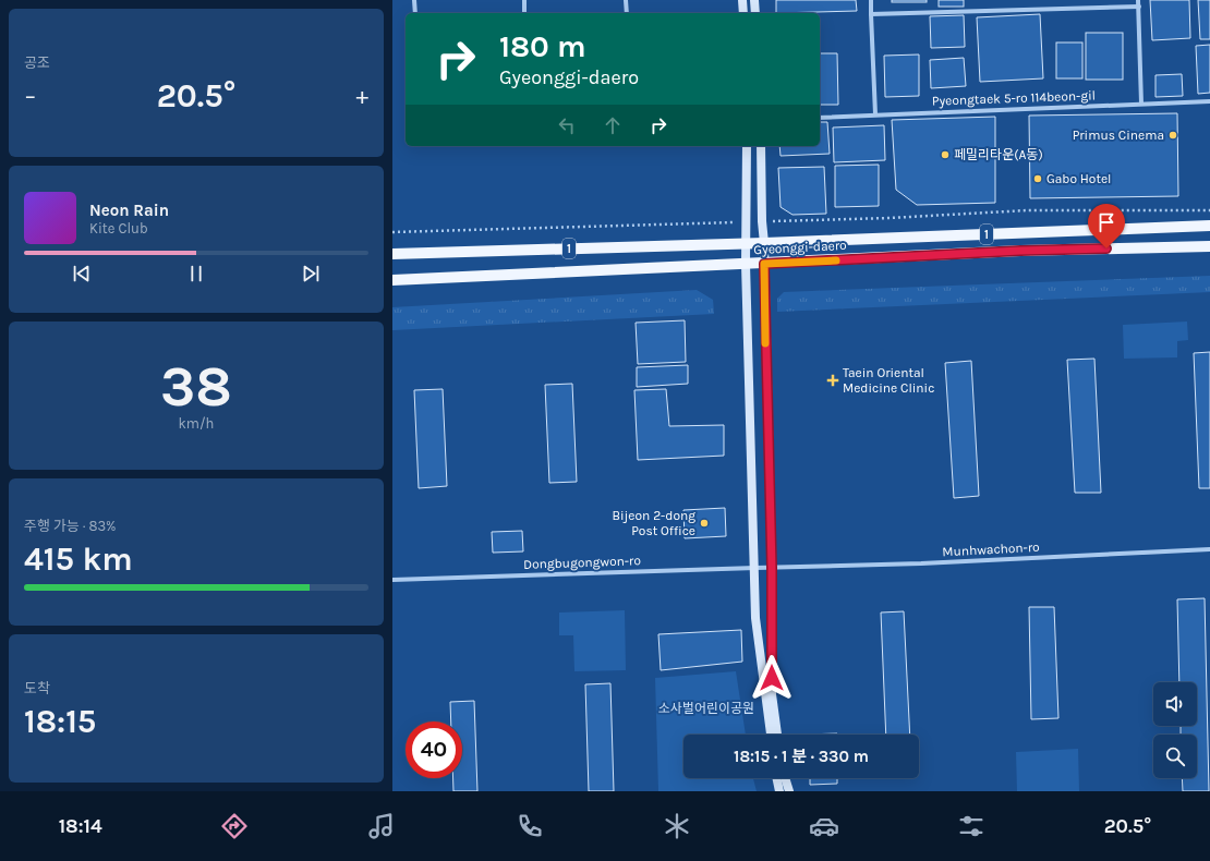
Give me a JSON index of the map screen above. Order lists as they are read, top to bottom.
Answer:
{
  "streets": {
    "main road": ["1", "Gyeonggi-daero"],
    "street": ["Pyeongtaek 5-ro 114beon-gil", "Munhwachon-ro", "Dongbugongwon-ro"]
  },
  "crossings": [
    ["Munhwachon-ro", "Dongbugongwon-ro"]
  ],
  "parks": ["소사벌어린이공원"],
  "places": {
    "other": [
      "Primus Cinema",
      "페밀리타운(A동)",
      "Gabo Hotel",
      "Bijeon 2-dong Post Office"
    ],
    "health": ["Taein Oriental Medicine Clinic"]
  },
  "page": {
    "tile": [
      "공조",
      ["38", "km/h"],
      ["주행 가능 · 83%", "415 km"],
      ["도착", "18:15"]
    ],
    "turn": ["180 m", "Gyeonggi-daero"],
    "heat": ["−", "20.5°", "+"],
    "song": ["Neon Rain", "Kite Club"],
    "limit": "40",
    "trip": "18:15 · 1 분 · 330 m",
    "tabs": ["18:14", "20.5°"]
  }
}
